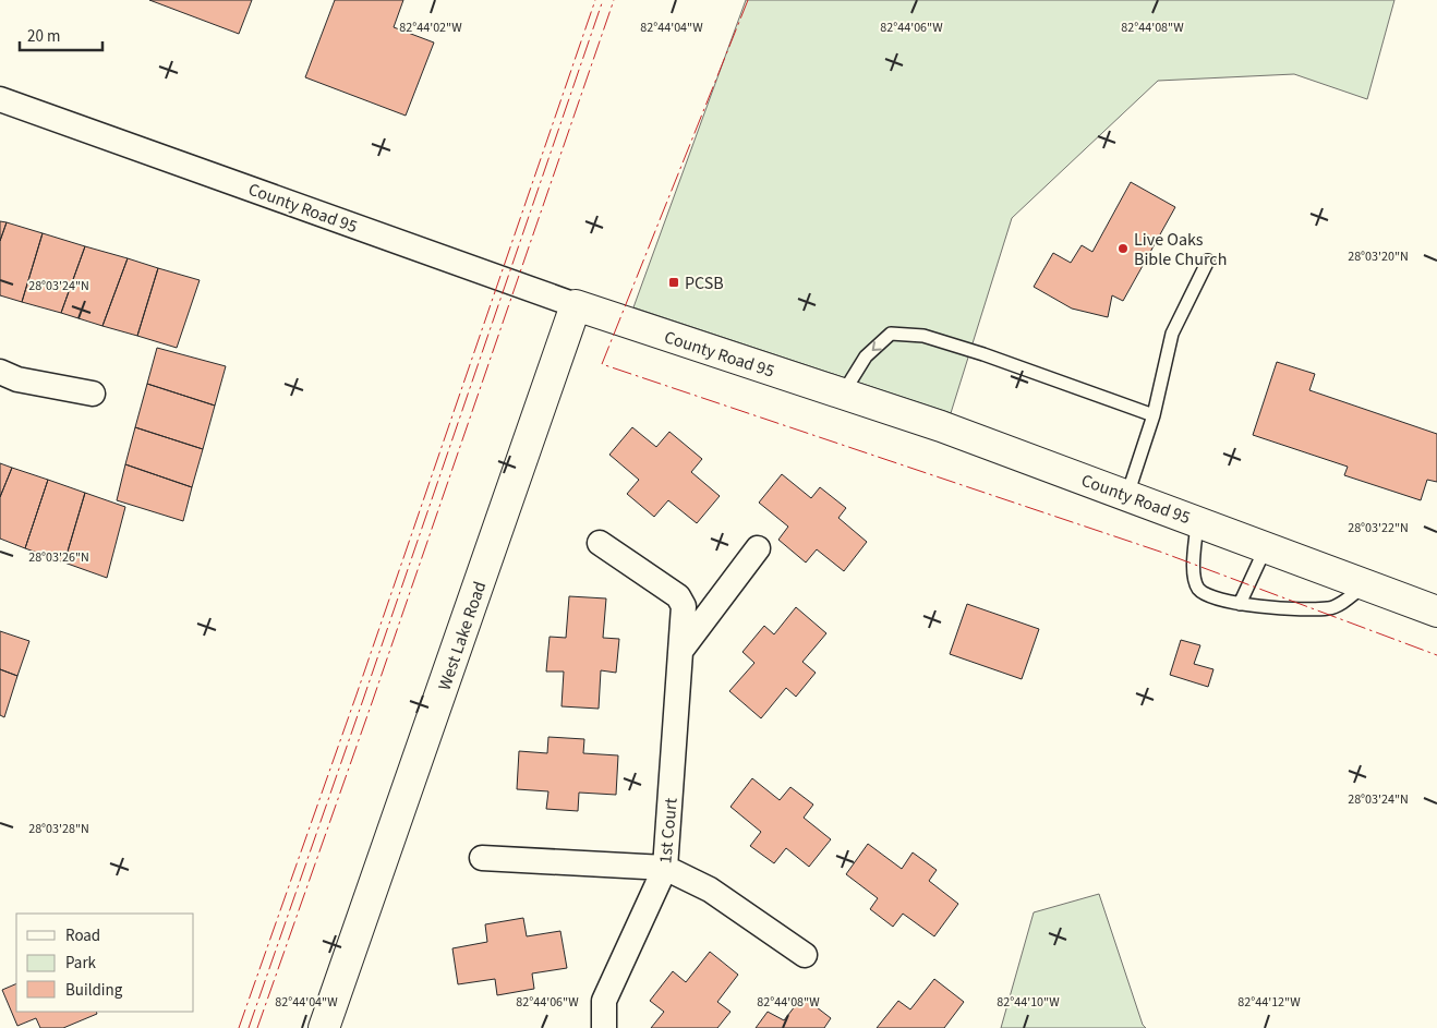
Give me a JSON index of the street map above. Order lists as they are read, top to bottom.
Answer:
{
  "streets": {
    "street": ["County Road 95", "West Lake Road", "1st Court"]
  },
  "crossings": [
    ["County Road 95", "West Lake Road"]
  ],
  "places": {
    "other": ["Live Oaks Bible Church"],
    "transit": ["PCSB"]
  },
  "legend": ["Road", "Park", "Building"],
  "scale_bar": "20 m",
  "coordinates": [
    "82°44'02\"W",
    "82°44'04\"W",
    "82°44'06\"W",
    "82°44'08\"W",
    "28°03'20\"N",
    "28°03'24\"N",
    "28°03'22\"N",
    "28°03'26\"N",
    "28°03'28\"N",
    "82°44'10\"W",
    "82°44'12\"W"
  ]
}
